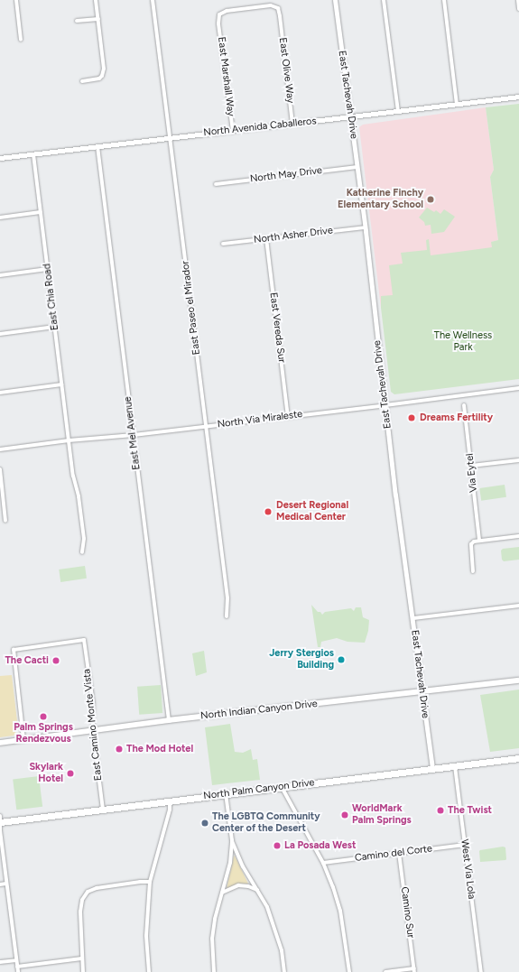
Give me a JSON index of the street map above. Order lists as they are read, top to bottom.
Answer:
{
  "streets": {
    "main road": ["North Indian Canyon Drive", "North Palm Canyon Drive"],
    "street": [
      "East Olive Way",
      "East Marshall Way",
      "East Tachevah Drive",
      "North Avenida Caballeros",
      "North May Drive",
      "North Asher Drive",
      "East Chia Road",
      "East Paseo el Mirador",
      "East Vereda Sur",
      "North Via Miraleste",
      "East Mel Avenue",
      "Via Eytel",
      "East Camino Monte Vista",
      "Camino del Corte",
      "West Via Lola",
      "Camino Sur"
    ]
  },
  "crossings": [
    ["East Olive Way", "East Marshall Way"],
    ["East Olive Way", "North Avenida Caballeros"],
    ["East Marshall Way", "North Avenida Caballeros"],
    ["East Tachevah Drive", "North Avenida Caballeros"],
    ["East Tachevah Drive", "North May Drive"],
    ["East Tachevah Drive", "North Asher Drive"],
    ["East Tachevah Drive", "North Via Miraleste"],
    ["East Tachevah Drive", "North Indian Canyon Drive"],
    ["East Tachevah Drive", "North Palm Canyon Drive"],
    ["North Avenida Caballeros", "East Chia Road"],
    ["North Avenida Caballeros", "East Paseo el Mirador"],
    ["North Avenida Caballeros", "East Mel Avenue"],
    ["North Asher Drive", "East Vereda Sur"],
    ["East Chia Road", "North Via Miraleste"],
    ["East Paseo el Mirador", "North Via Miraleste"],
    ["East Vereda Sur", "North Via Miraleste"],
    ["North Via Miraleste", "East Mel Avenue"],
    ["East Mel Avenue", "North Indian Canyon Drive"],
    ["North Indian Canyon Drive", "East Camino Monte Vista"],
    ["East Camino Monte Vista", "North Palm Canyon Drive"],
    ["North Palm Canyon Drive", "West Via Lola"],
    ["Camino del Corte", "West Via Lola"],
    ["Camino del Corte", "Camino Sur"]
  ],
  "parks": ["The Wellness Park"],
  "places": [
    "Katherine Finchy Elementary School",
    "Dreams Fertility",
    "Desert Regional Medical Center",
    "Jerry Stergios Building",
    "The Cacti",
    "Palm Springs Rendezvous",
    "The Mod Hotel",
    "Skylark Hotel",
    "The Twist",
    "WorldMark Palm Springs",
    "The LGBTQ Community Center of the Desert",
    "La Posada West"
  ]
}
